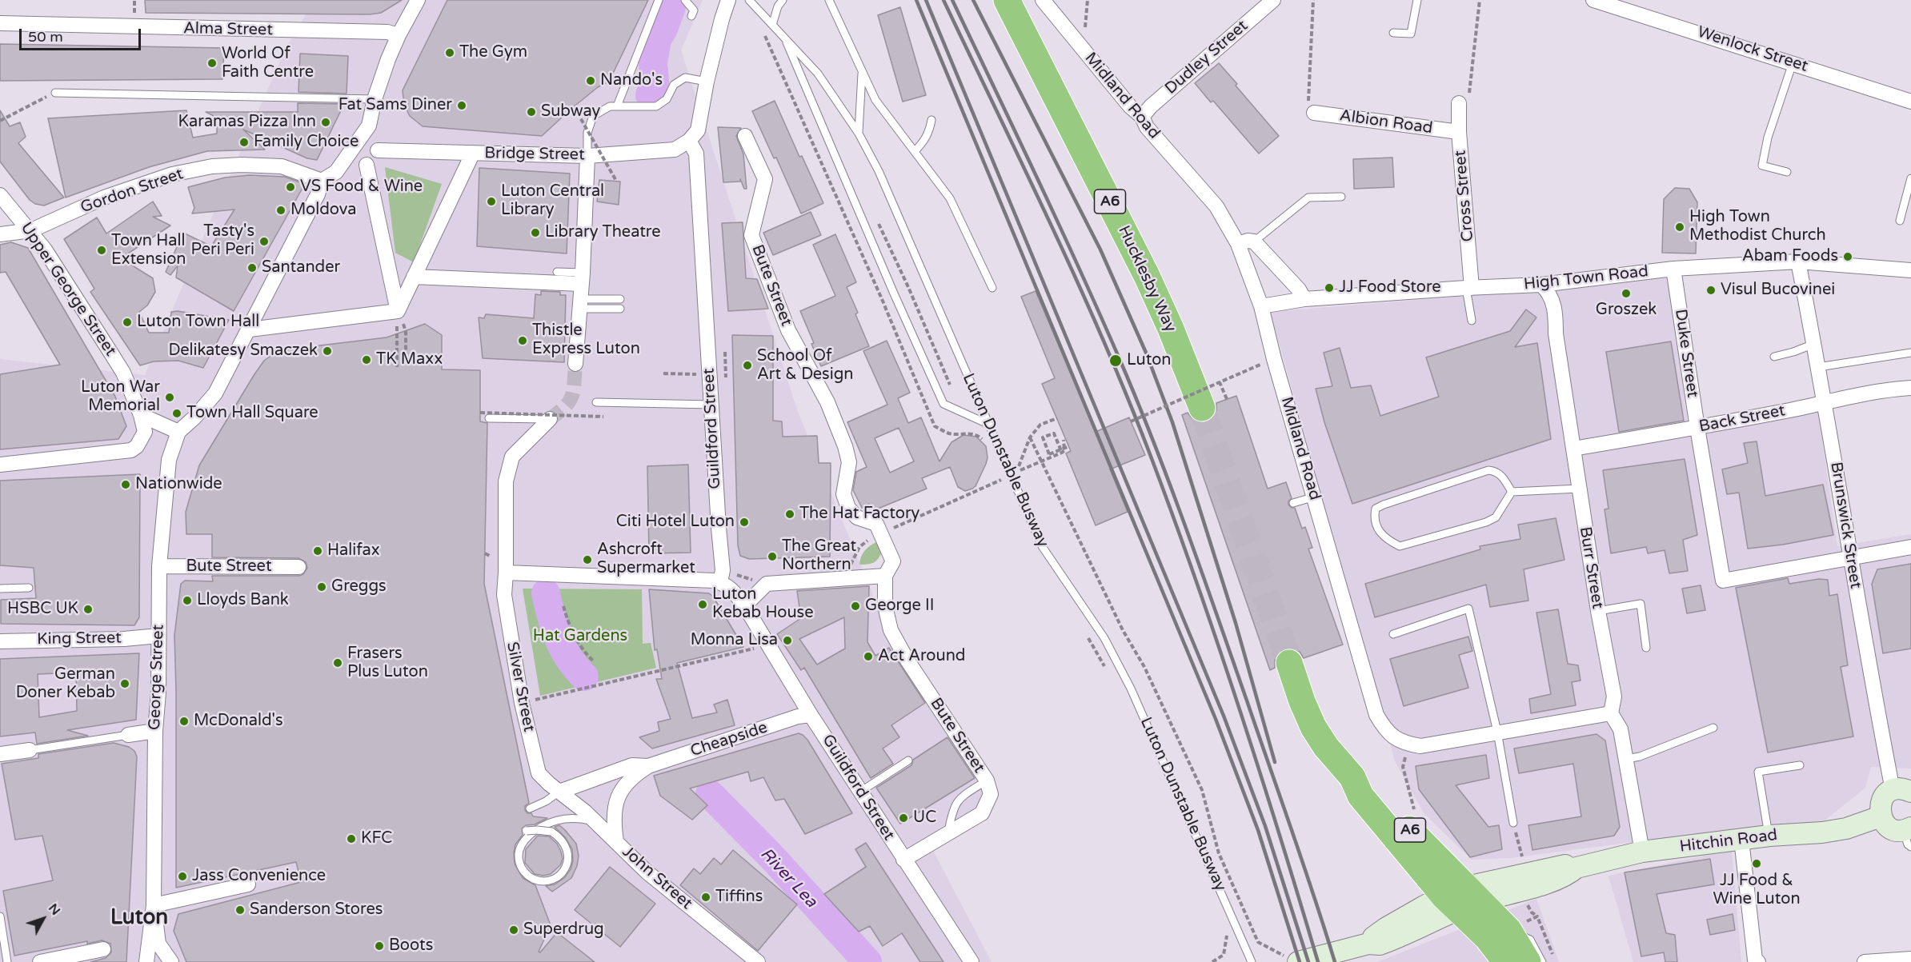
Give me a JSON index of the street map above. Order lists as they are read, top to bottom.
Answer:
{
  "streets": {
    "highway": ["A6", "Hucklesby Way"],
    "street": [
      "Alma Street",
      "Wenlock Street",
      "Dudley Street",
      "Midland Road",
      "Albion Road",
      "Bridge Street",
      "Gordon Street",
      "Cross Street",
      "High Town Road",
      "Bute Street",
      "Upper George Street",
      "Duke Street",
      "Back Street",
      "Guildford Street",
      "Brunswick Street",
      "Burr Street",
      "King Street",
      "George Street",
      "Silver Street",
      "Cheapside",
      "Hitchin Road",
      "John Street"
    ],
    "lane": ["Luton Dunstable Busway"]
  },
  "crossings": [
    ["Dudley Street", "Midland Road"],
    ["Midland Road", "High Town Road"],
    ["Albion Road", "Cross Street"],
    ["Bridge Street", "Guildford Street"],
    ["Gordon Street", "Upper George Street"],
    ["Cross Street", "High Town Road"],
    ["A6", "Hitchin Road"],
    ["High Town Road", "Duke Street"],
    ["High Town Road", "Brunswick Street"],
    ["High Town Road", "Burr Street"],
    ["Bute Street", "Guildford Street"],
    ["Bute Street", "George Street"],
    ["Duke Street", "Back Street"],
    ["Duke Street", "Brunswick Street"],
    ["Back Street", "Brunswick Street"],
    ["Back Street", "Burr Street"],
    ["Guildford Street", "Cheapside"],
    ["King Street", "George Street"],
    ["Silver Street", "John Street"]
  ],
  "districts": ["Luton"],
  "water": ["River Lea"],
  "parks": ["Hat Gardens"],
  "places": [
    "The Gym",
    "World Of Faith Centre",
    "Nando's",
    "Fat Sams Diner",
    "Subway",
    "Karamas Pizza Inn",
    "Family Choice",
    "VS Food & Wine",
    "Luton Central Library",
    "Moldova",
    "High Town Methodist Church",
    "Library Theatre",
    "Tasty's Peri Peri",
    "Town Hall Extension",
    "Abam Foods",
    "Santander",
    "JJ Food Store",
    "Visul Bucovinei",
    "Groszek",
    "Luton Town Hall",
    "Thistle Express Luton",
    "Delikatesy Smaczek",
    "TK Maxx",
    "Luton",
    "School Of Art & Design",
    "Luton War Memorial",
    "Town Hall Square",
    "Nationwide",
    "The Hat Factory",
    "Citi Hotel Luton",
    "Halifax",
    "The Great Northern",
    "Ashcroft Supermarket",
    "Greggs",
    "Lloyds Bank",
    "Luton Kebab House",
    "George II",
    "HSBC UK",
    "Monna Lisa",
    "Act Around",
    "Frasers Plus Luton",
    "German Doner Kebab",
    "McDonald's",
    "UC",
    "KFC",
    "JJ Food & Wine Luton",
    "Jass Convenience",
    "Tiffins",
    "Sanderson Stores",
    "Superdrug",
    "Boots"
  ],
  "scale_bar": "50 m",
  "north": "top right"
}
